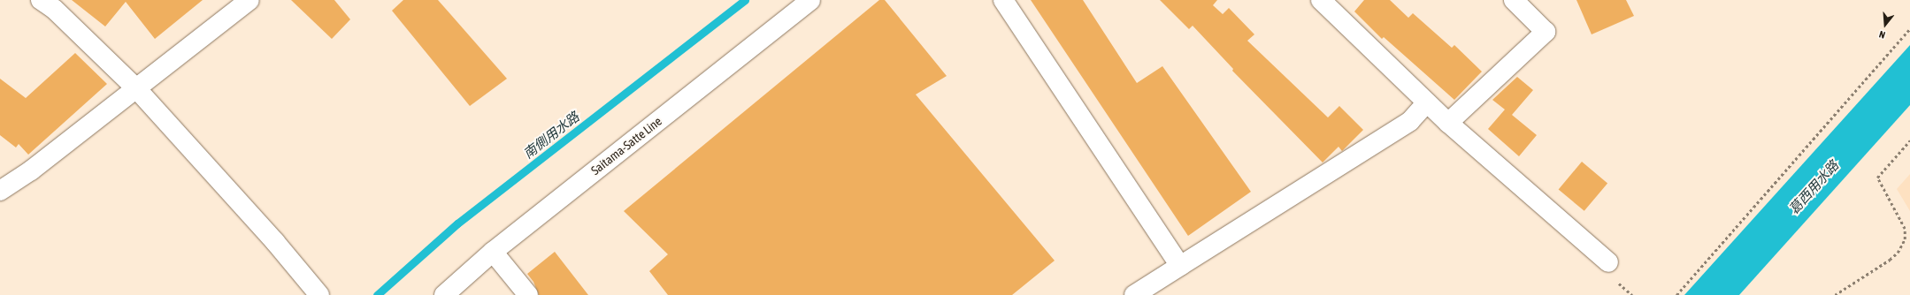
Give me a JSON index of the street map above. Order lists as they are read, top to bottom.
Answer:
{
  "streets": {
    "street": ["Saitama-Satte Line"]
  },
  "water": ["南側用水路", "葛西用水路"],
  "north": "bottom"
}
